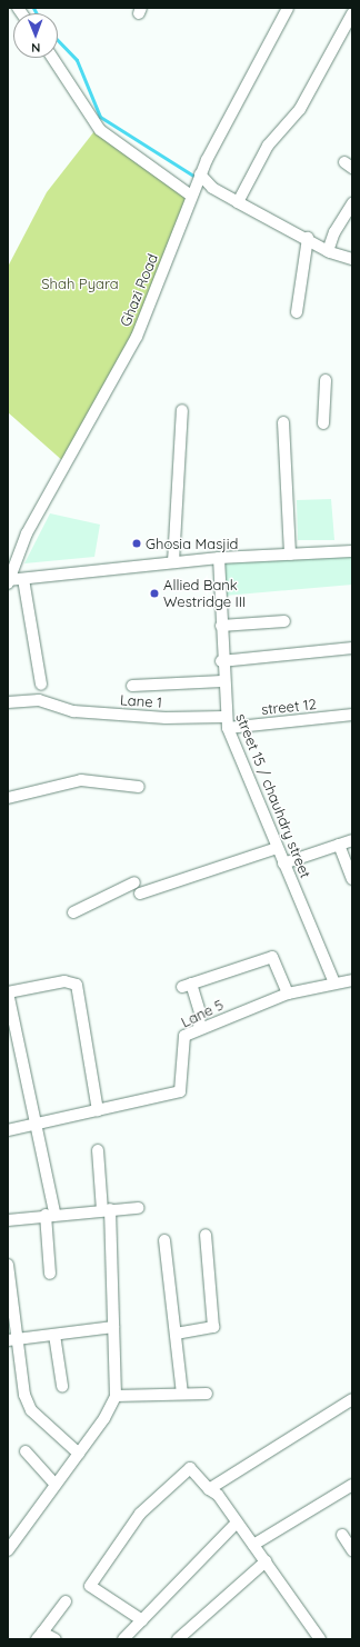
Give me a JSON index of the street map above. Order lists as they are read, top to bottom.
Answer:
{
  "streets": {
    "street": [
      "Ghazi Road",
      "Lane 1",
      "street 12",
      "street 15 / chauhdry street",
      "Lane 5"
    ]
  },
  "crossings": [
    ["Lane 1", "street 12"],
    ["Lane 1", "street 15 / chauhdry street"],
    ["street 12", "street 15 / chauhdry street"],
    ["street 15 / chauhdry street", "Lane 5"]
  ],
  "parks": ["Shah Pyara"],
  "places": ["Ghosia Masjid", "Allied Bank Westridge III"],
  "north": "bottom"
}
